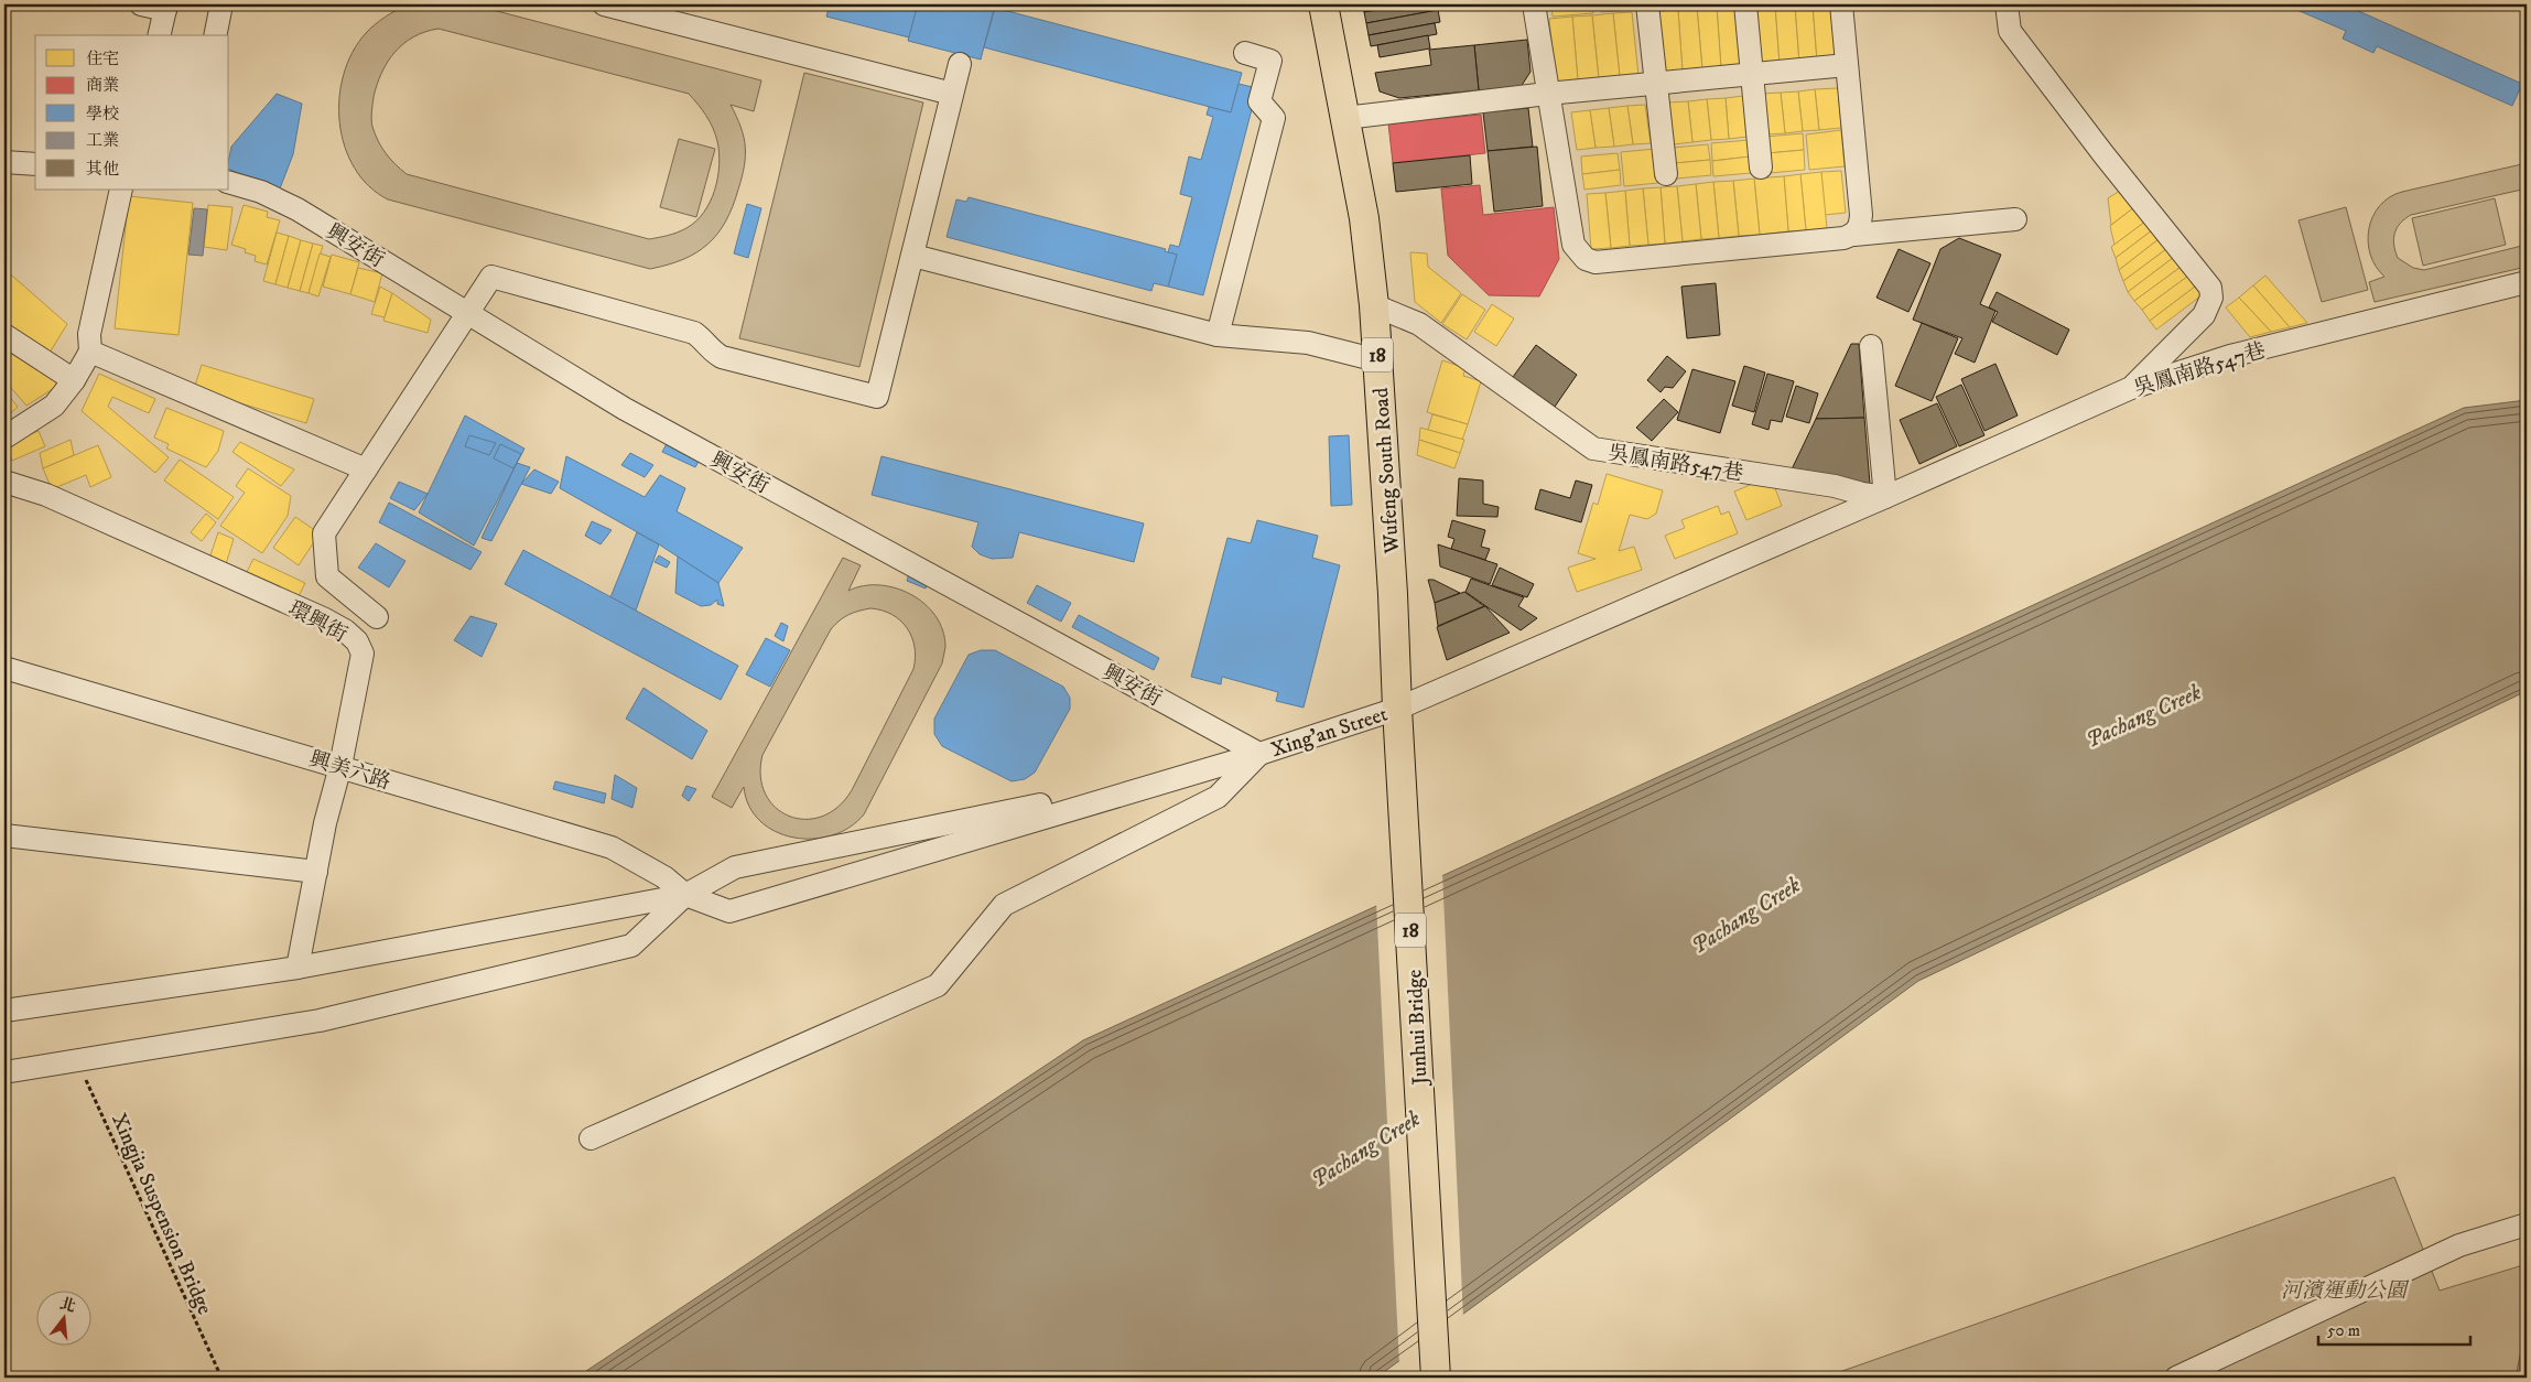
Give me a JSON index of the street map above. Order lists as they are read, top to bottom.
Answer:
{
  "streets": {
    "main road": ["18", "Wufeng South Road", "Junhui Bridge"],
    "street": [
      "興安街",
      "吳鳳南路547巷",
      "環興街",
      "Xing'an Street",
      "興美六路"
    ],
    "path": ["Xingjia Suspension Bridge"]
  },
  "crossings": [
    ["興安街", "Xing'an Street"],
    ["吳鳳南路547巷", "Wufeng South Road"],
    ["吳鳳南路547巷", "Xing'an Street"],
    ["吳鳳南路547巷", "Junhui Bridge"],
    ["Wufeng South Road", "Xing'an Street"],
    ["Wufeng South Road", "Junhui Bridge"],
    ["環興街", "興美六路"],
    ["Xing'an Street", "Junhui Bridge"]
  ],
  "water": ["Pachang Creek"],
  "parks": ["河濱運動公園"],
  "legend": [
    "住宅",
    "商業",
    "學校",
    "工業",
    "其他"
  ],
  "scale_bar": "50 m",
  "north": "top"
}
